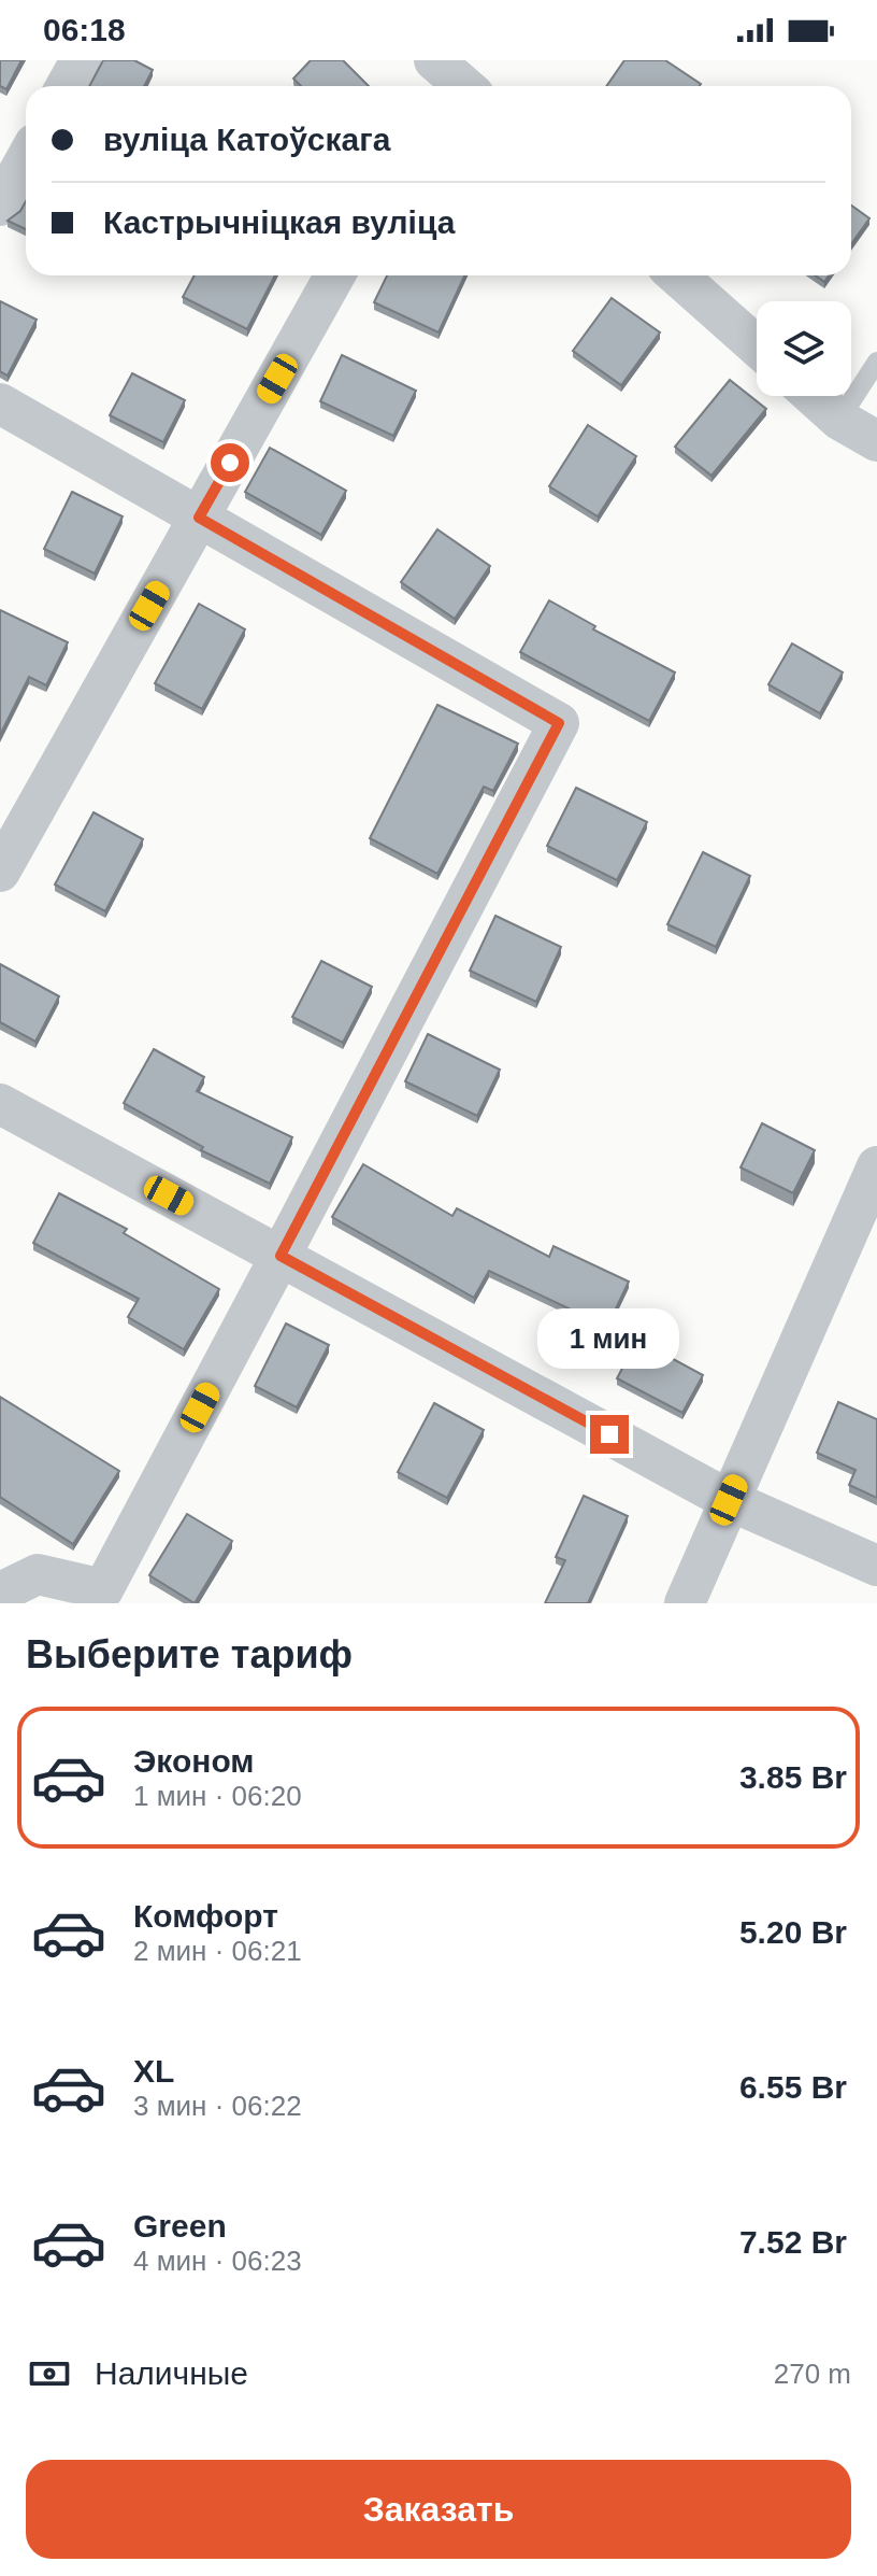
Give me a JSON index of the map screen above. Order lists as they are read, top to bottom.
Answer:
{
  "page": {
    "status": "06:18",
    "banner": ["вуліца Катоўскага", "Кастрычніцкая вуліца"],
    "bubble": "1 мин",
    "heading": "Выберите тариф",
    "list": [
      {
        "name": "Эконом",
        "note": "1 мин · 06:20",
        "value": "3.85 Br"
      },
      {
        "name": "Комфорт",
        "note": "2 мин · 06:21",
        "value": "5.20 Br"
      },
      {
        "name": "XL",
        "note": "3 мин · 06:22",
        "value": "6.55 Br"
      },
      {
        "name": "Green",
        "note": "4 мин · 06:23",
        "value": "7.52 Br"
      }
    ],
    "pay": ["Наличные", "270 m"],
    "buttons": "Заказать"
  }
}
